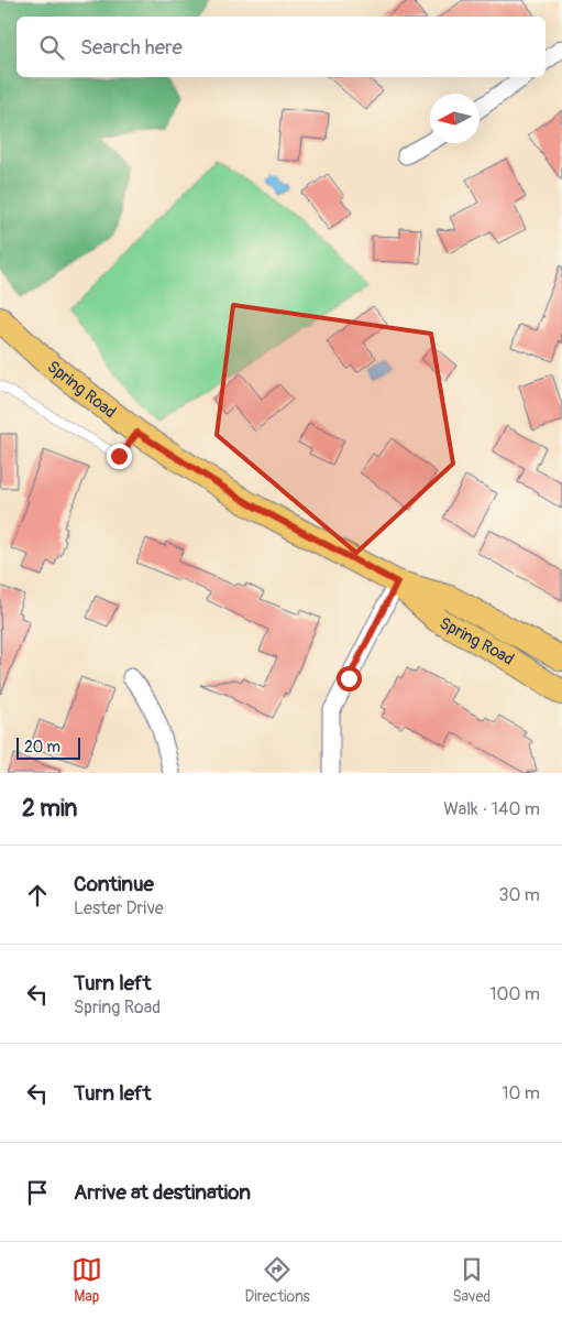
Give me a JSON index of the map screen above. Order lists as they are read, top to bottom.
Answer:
{
  "streets": {
    "main road": ["Spring Road"]
  },
  "scale_bar": "20 m",
  "north": "left",
  "page": {
    "search": "Search here",
    "scale": "20 m",
    "heading": ["2 min", "Walk · 140 m"],
    "list": [
      ["Continue", "Lester Drive", "30 m"],
      ["Turn left", "Spring Road", "100 m"],
      ["Turn left", "10 m"],
      "Arrive at destination"
    ],
    "nav": ["Map", "Directions", "Saved"]
  }
}
